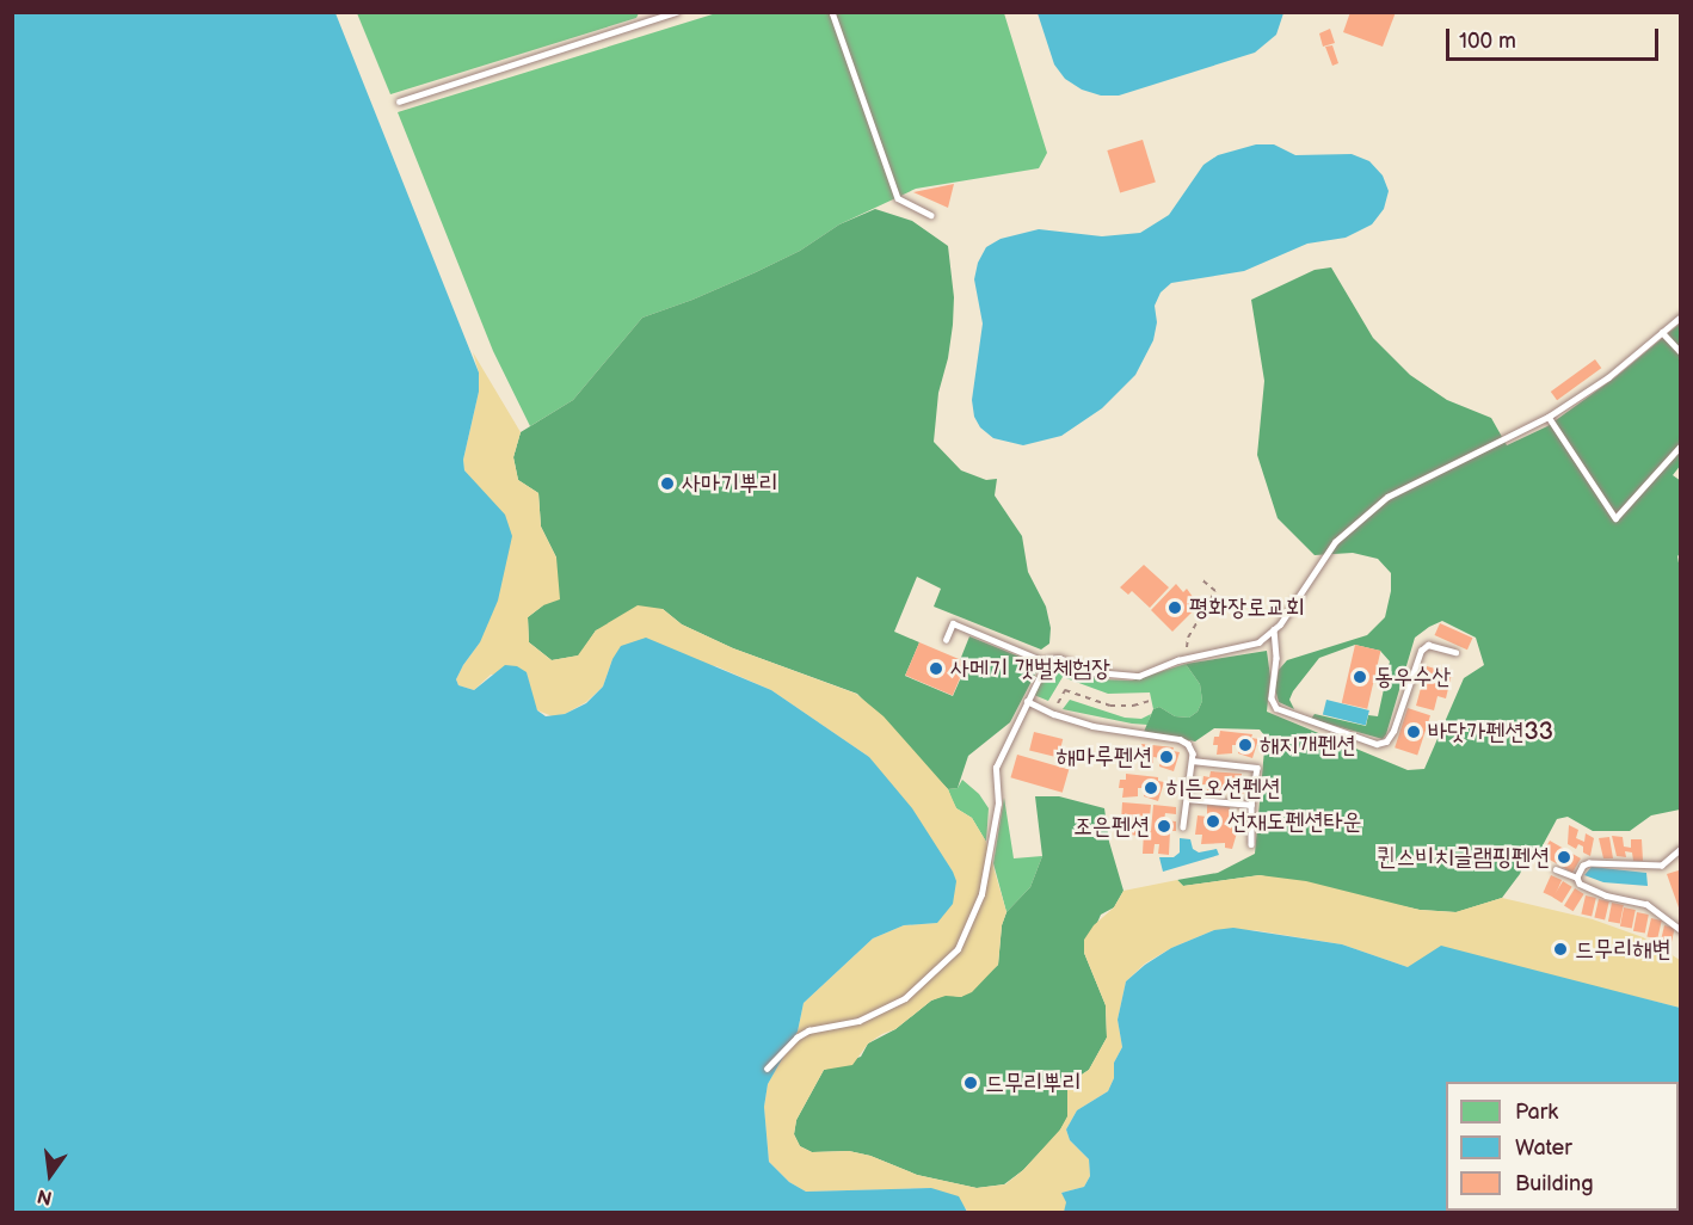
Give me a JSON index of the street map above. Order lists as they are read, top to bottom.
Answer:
{
  "places": [
    "사마기뿌리",
    "평화장로교회",
    "사메기 갯벌체험장",
    "동우수산",
    "바닷가펜션33",
    "해지개펜션",
    "해마루펜션",
    "히든오션펜션",
    "선재도펜션타운",
    "조은펜션",
    "퀸스비치글램핑펜션",
    "드무리해변",
    "드무리뿌리"
  ],
  "legend": ["Park", "Water", "Building"],
  "scale_bar": "100 m",
  "north": "bottom"
}
